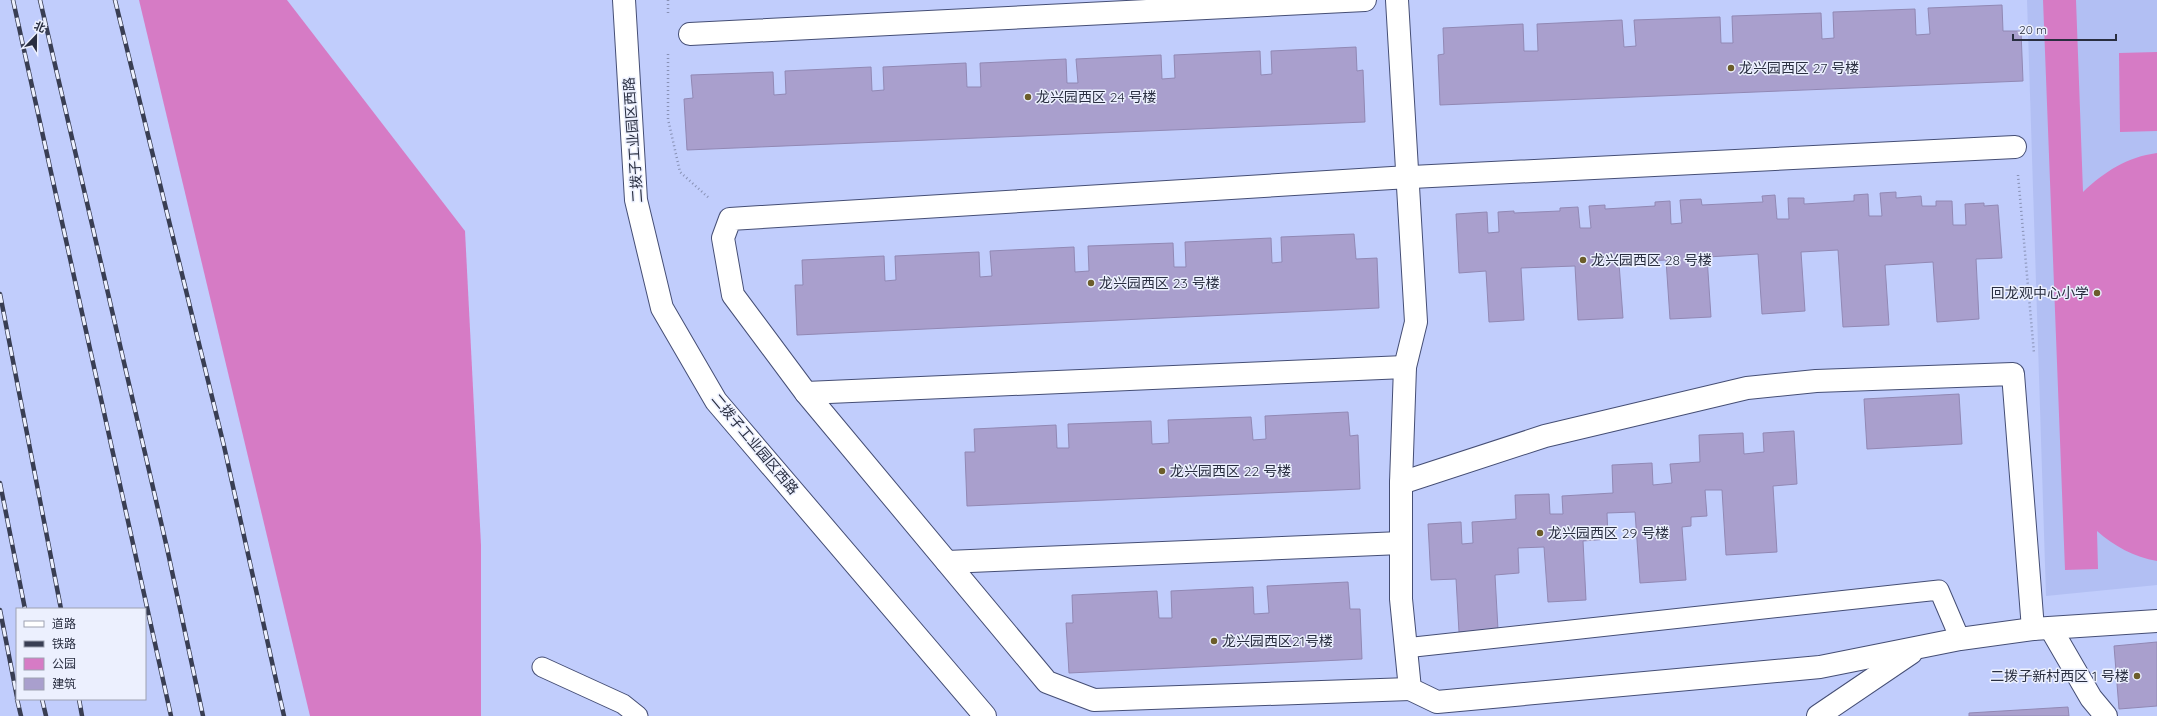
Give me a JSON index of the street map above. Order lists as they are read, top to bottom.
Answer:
{
  "streets": {
    "street": ["二拨子工业园区西路"]
  },
  "places": [
    "龙兴园西区 27 号楼",
    "龙兴园西区 24 号楼",
    "龙兴园西区 28 号楼",
    "龙兴园西区 23 号楼",
    "回龙观中心小学",
    "龙兴园西区 22 号楼",
    "龙兴园西区 29 号楼",
    "龙兴园西区21号楼",
    "二拨子新村西区 1 号楼"
  ],
  "legend": [
    "道路",
    "铁路",
    "公园",
    "建筑"
  ],
  "scale_bar": "20 m",
  "north": "top"
}
